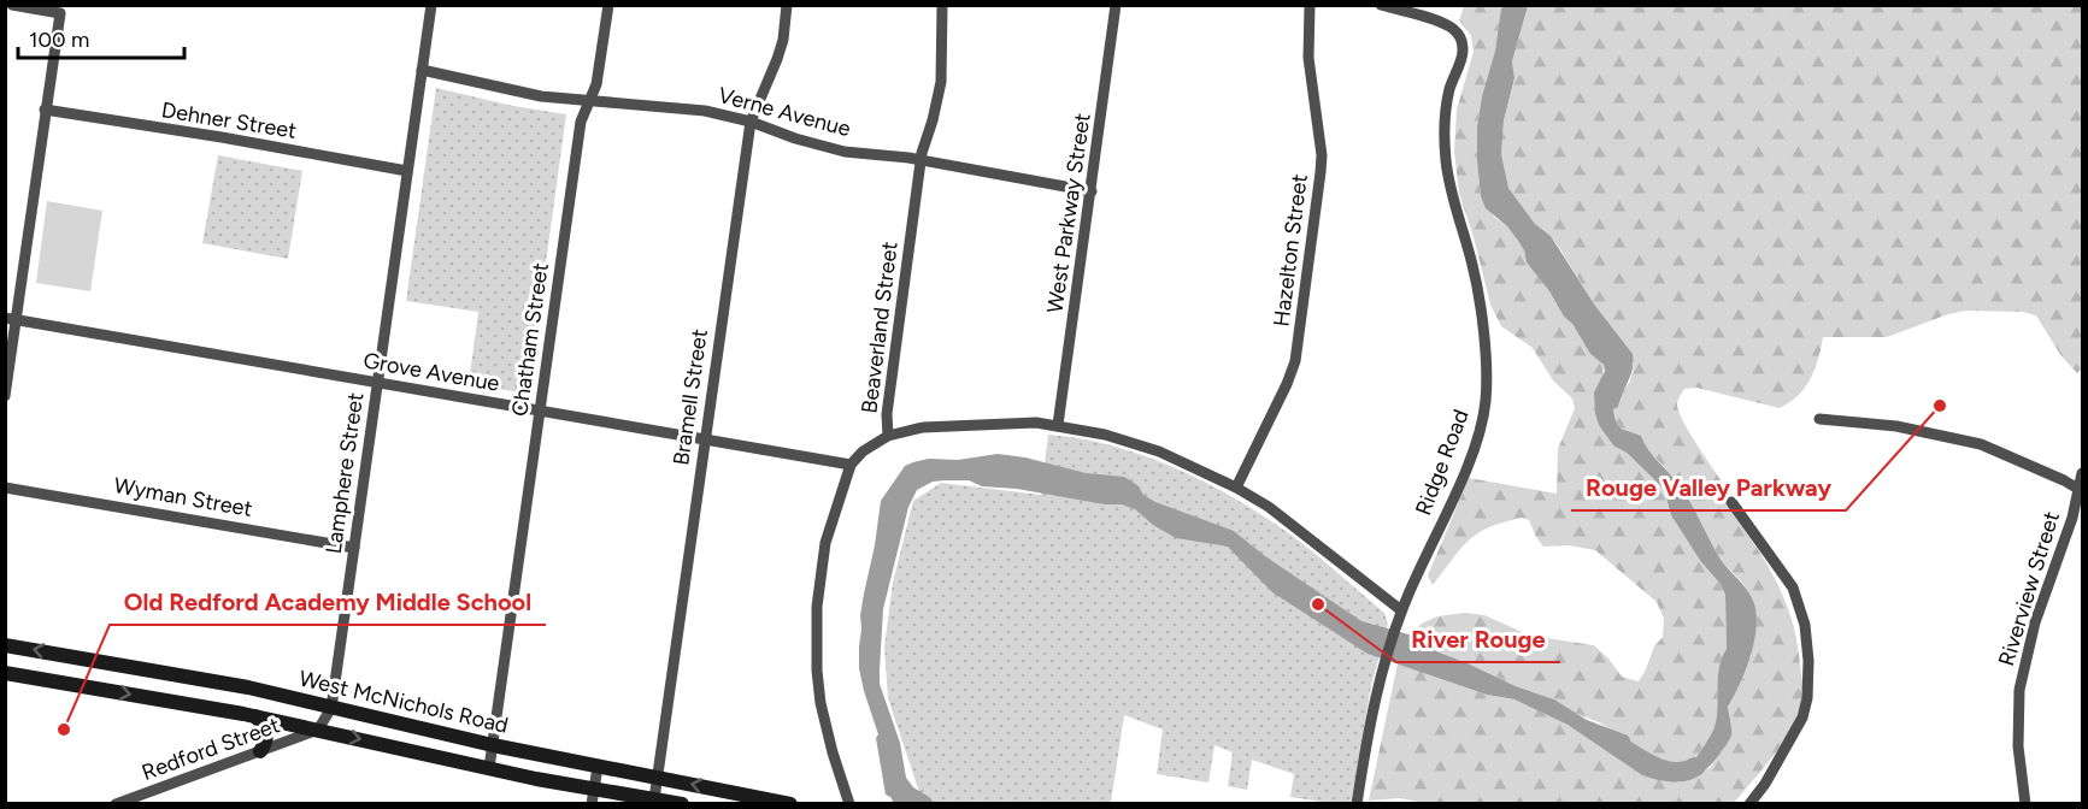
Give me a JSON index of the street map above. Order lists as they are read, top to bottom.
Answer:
{
  "streets": {
    "main road": ["West McNichols Road"],
    "street": [
      "Verne Avenue",
      "Dehner Street",
      "West Parkway Street",
      "Hazelton Street",
      "Beaverland Street",
      "Chatham Street",
      "Grove Avenue",
      "Bramell Street",
      "Ridge Road",
      "Lamphere Street",
      "Wyman Street",
      "Riverview Street",
      "Redford Street"
    ]
  },
  "crossings": [
    ["Verne Avenue", "West Parkway Street"],
    ["Verne Avenue", "Beaverland Street"],
    ["Verne Avenue", "Chatham Street"],
    ["Verne Avenue", "Bramell Street"],
    ["Verne Avenue", "Lamphere Street"],
    ["Dehner Street", "Lamphere Street"],
    ["Beaverland Street", "Grove Avenue"],
    ["Chatham Street", "Grove Avenue"],
    ["Chatham Street", "West McNichols Road"],
    ["Grove Avenue", "Bramell Street"],
    ["Grove Avenue", "Lamphere Street"],
    ["Bramell Street", "West McNichols Road"],
    ["Lamphere Street", "Wyman Street"],
    ["Lamphere Street", "West McNichols Road"],
    ["Lamphere Street", "Redford Street"]
  ],
  "places": ["Rouge Valley Parkway", "River Rouge", "Old Redford Academy Middle School"],
  "scale_bar": "100 m"
}
